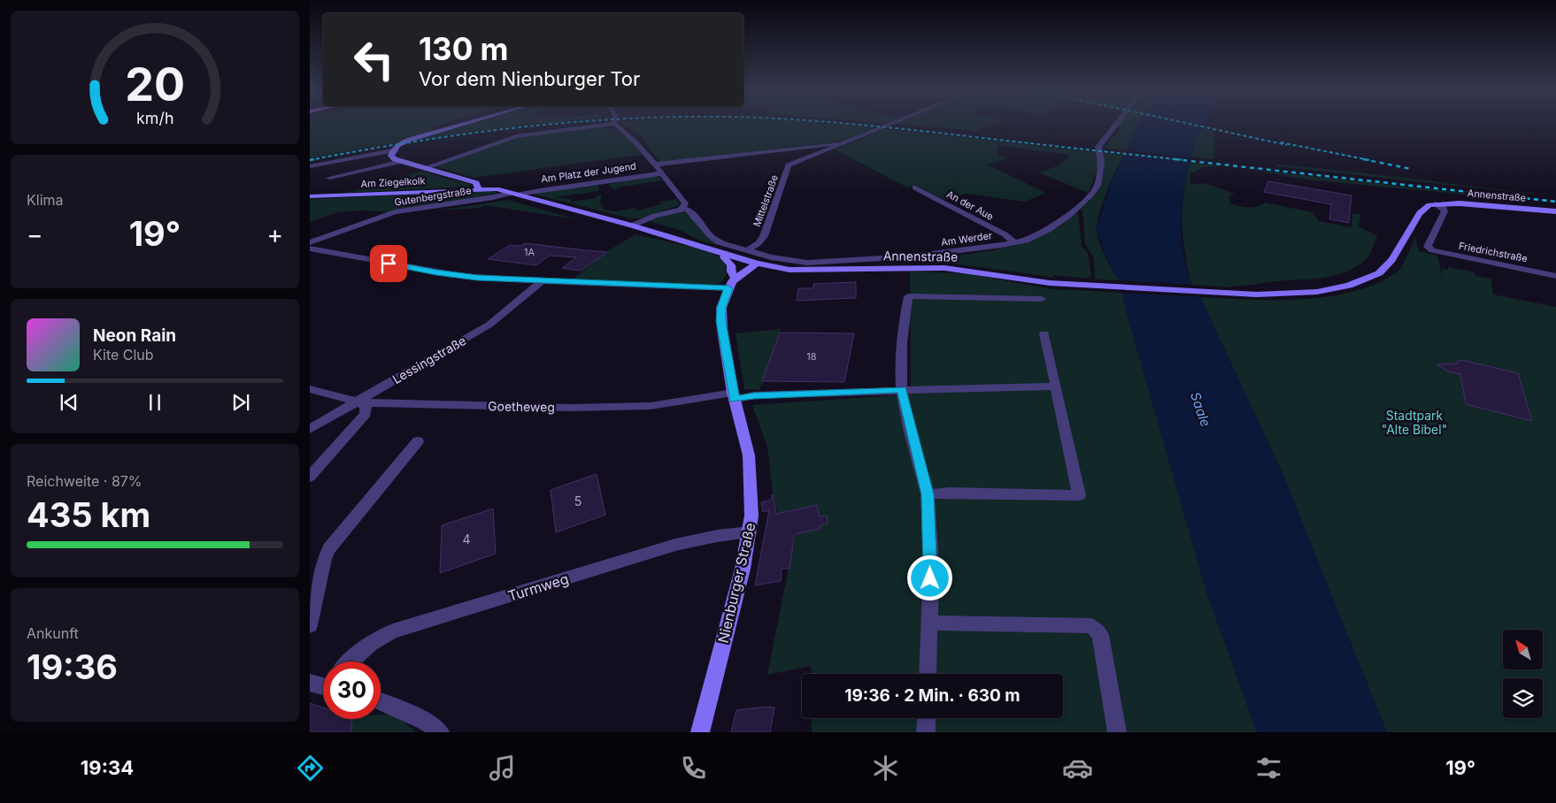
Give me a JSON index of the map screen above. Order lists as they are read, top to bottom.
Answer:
{
  "streets": {
    "main road": [
      "Am Platz der Jugend",
      "Am Ziegelkolk",
      "Annenstraße",
      "Nienburger Straße"
    ],
    "street": [
      "Gutenbergstraße",
      "Mittelstraße",
      "An der Aue",
      "Am Werder",
      "Friedrichstraße",
      "Lessingstraße",
      "Goetheweg",
      "Turmweg"
    ]
  },
  "crossings": [
    ["Am Platz der Jugend", "Am Ziegelkolk"],
    ["Am Platz der Jugend", "Annenstraße"],
    ["Am Platz der Jugend", "Gutenbergstraße"],
    ["Am Platz der Jugend", "Am Werder"],
    ["Am Platz der Jugend", "Nienburger Straße"],
    ["Annenstraße", "Friedrichstraße"],
    ["Annenstraße", "Nienburger Straße"],
    ["Mittelstraße", "Am Werder"],
    ["An der Aue", "Am Werder"],
    ["Lessingstraße", "Goetheweg"],
    ["Goetheweg", "Nienburger Straße"],
    ["Nienburger Straße", "Turmweg"]
  ],
  "water": ["Saale"],
  "parks": ["Stadtpark \"Alte Bibel\""],
  "house_numbers": [
    "1A",
    "18",
    "5",
    "4"
  ],
  "north": "top left",
  "page": {
    "turn": ["130 m", "Vor dem Nienburger Tor"],
    "tile": [
      "Klima",
      ["Reichweite · 87%", "435 km"],
      ["Ankunft", "19:36"]
    ],
    "heat": ["−", "19°", "+"],
    "song": ["Neon Rain", "Kite Club"],
    "limit": "30",
    "trip": "19:36 · 2 Min. · 630 m",
    "tabs": ["19:34", "19°"],
    "gauge": ["20", "km/h"]
  }
}
